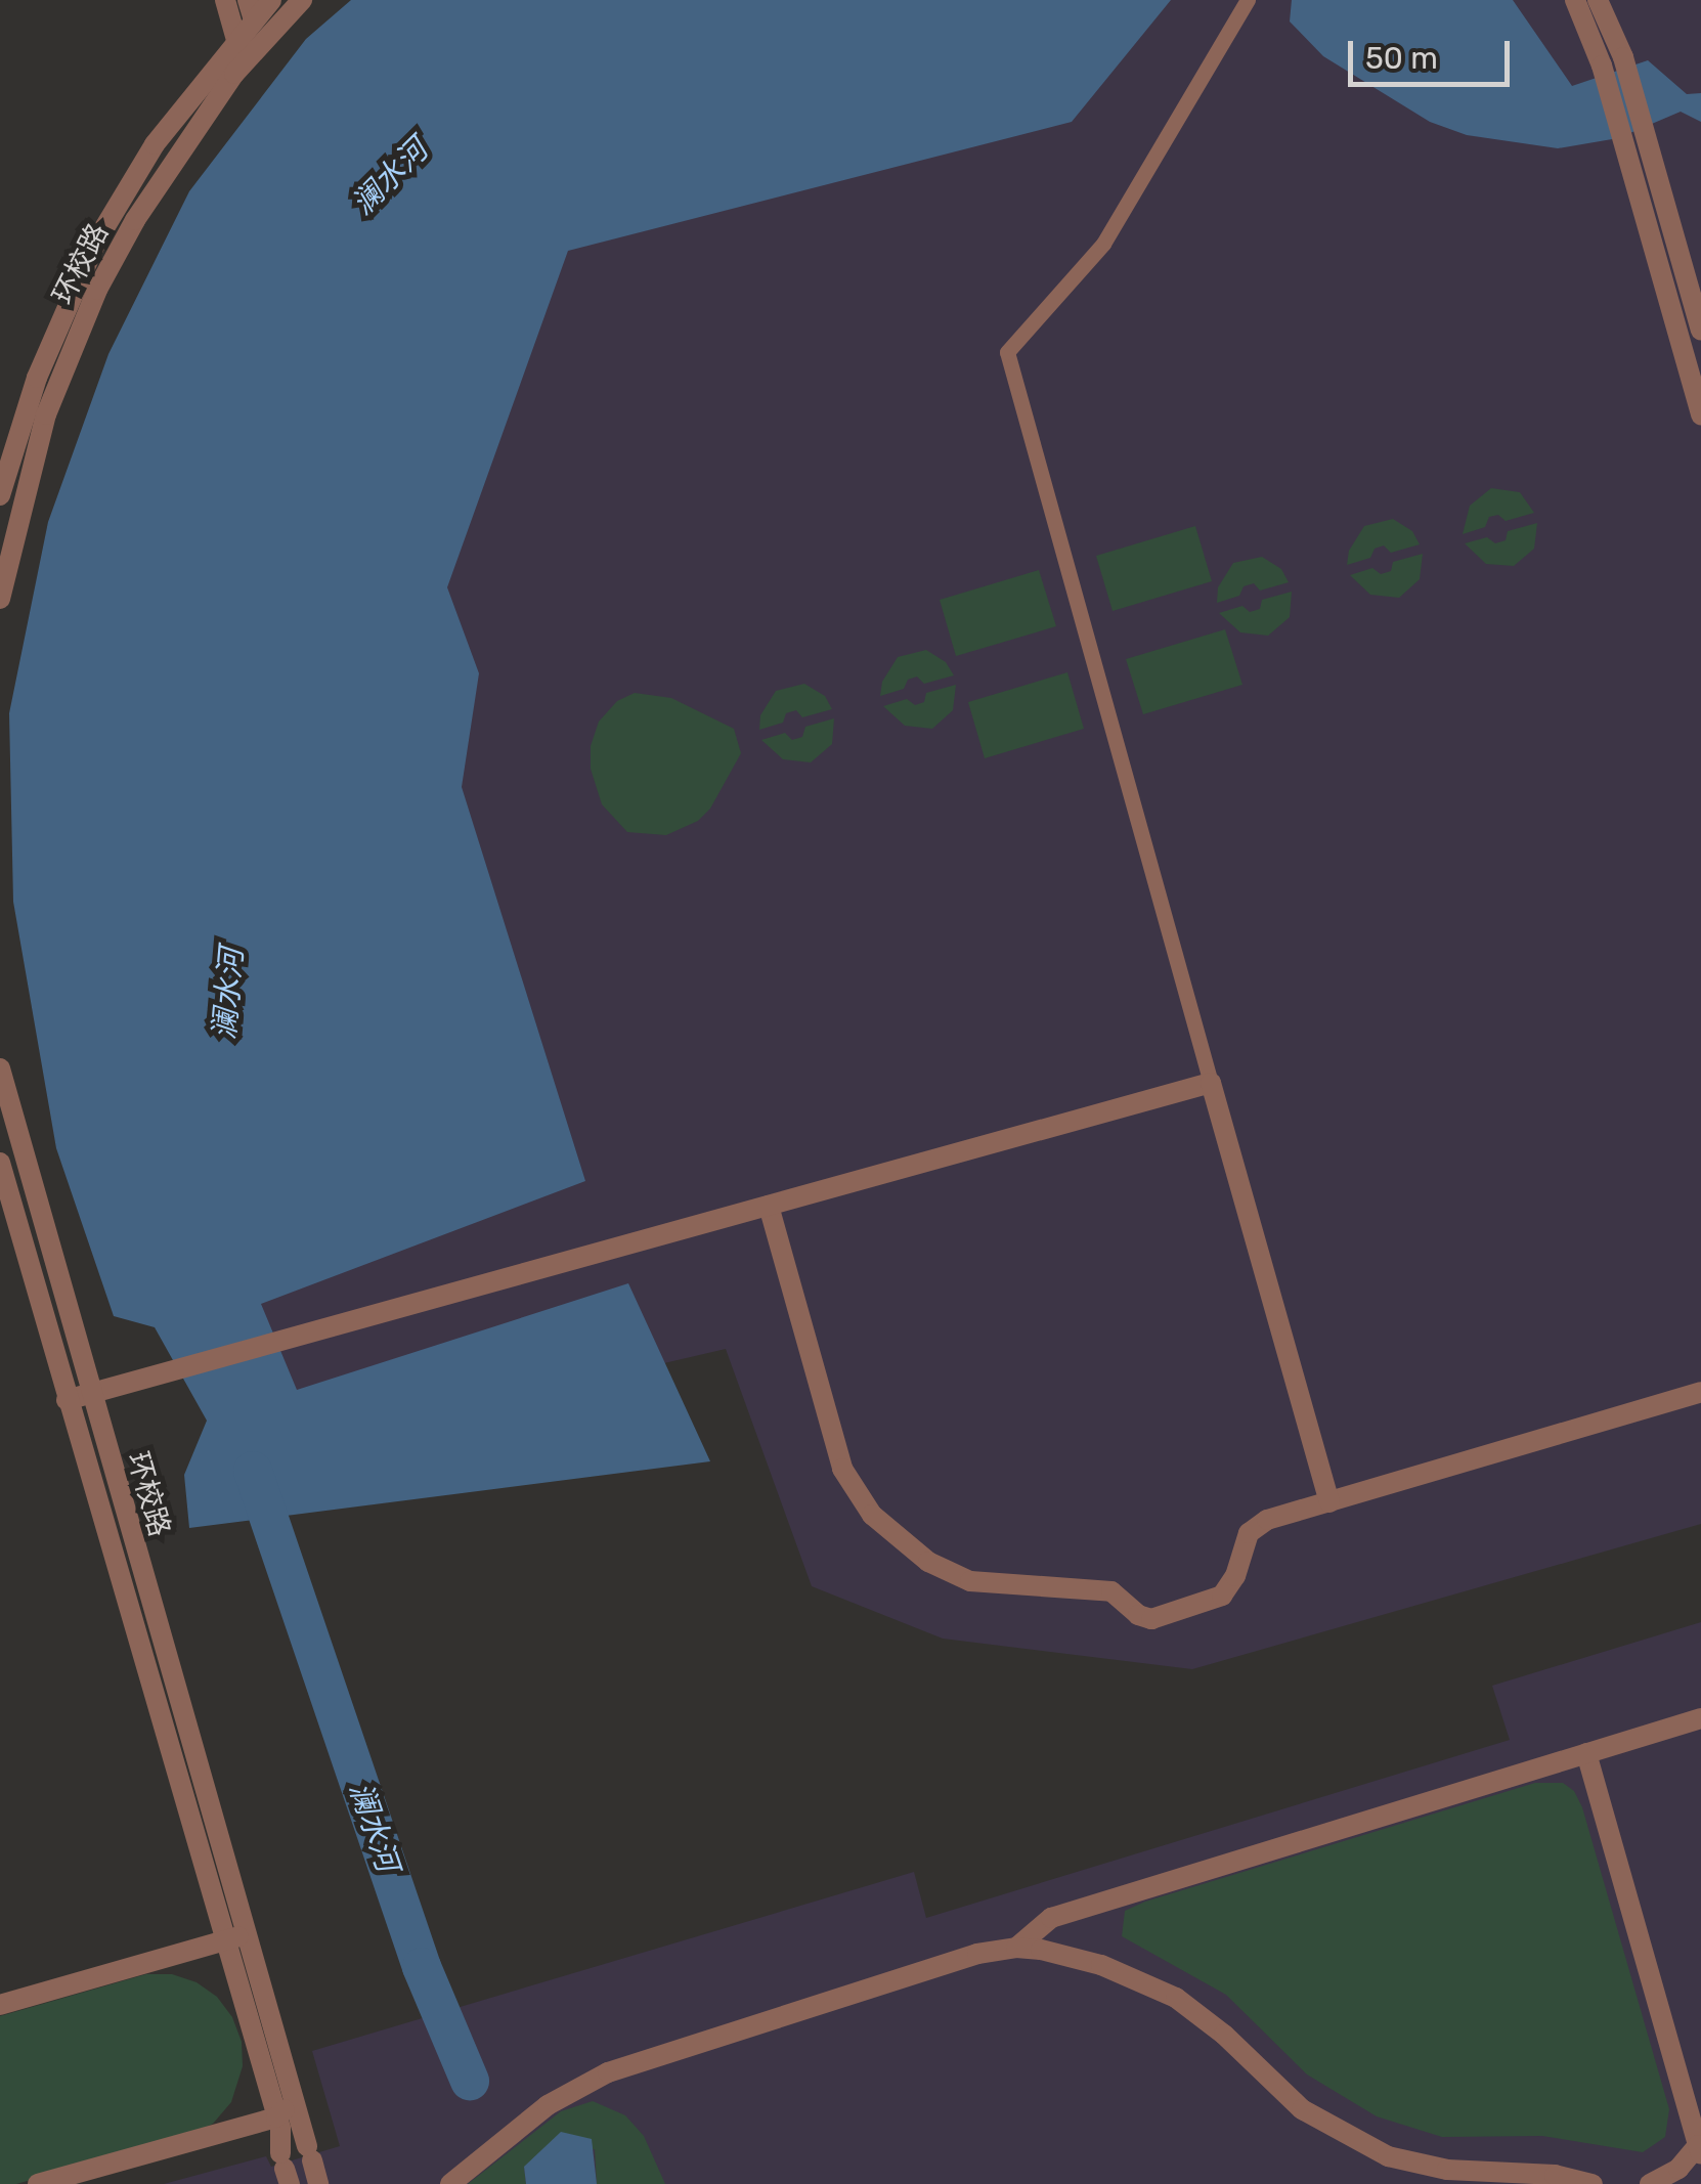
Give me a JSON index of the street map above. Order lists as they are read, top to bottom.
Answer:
{
  "streets": {
    "street": ["环校路"]
  },
  "water": ["澜水河"],
  "scale_bar": "50 m"
}
